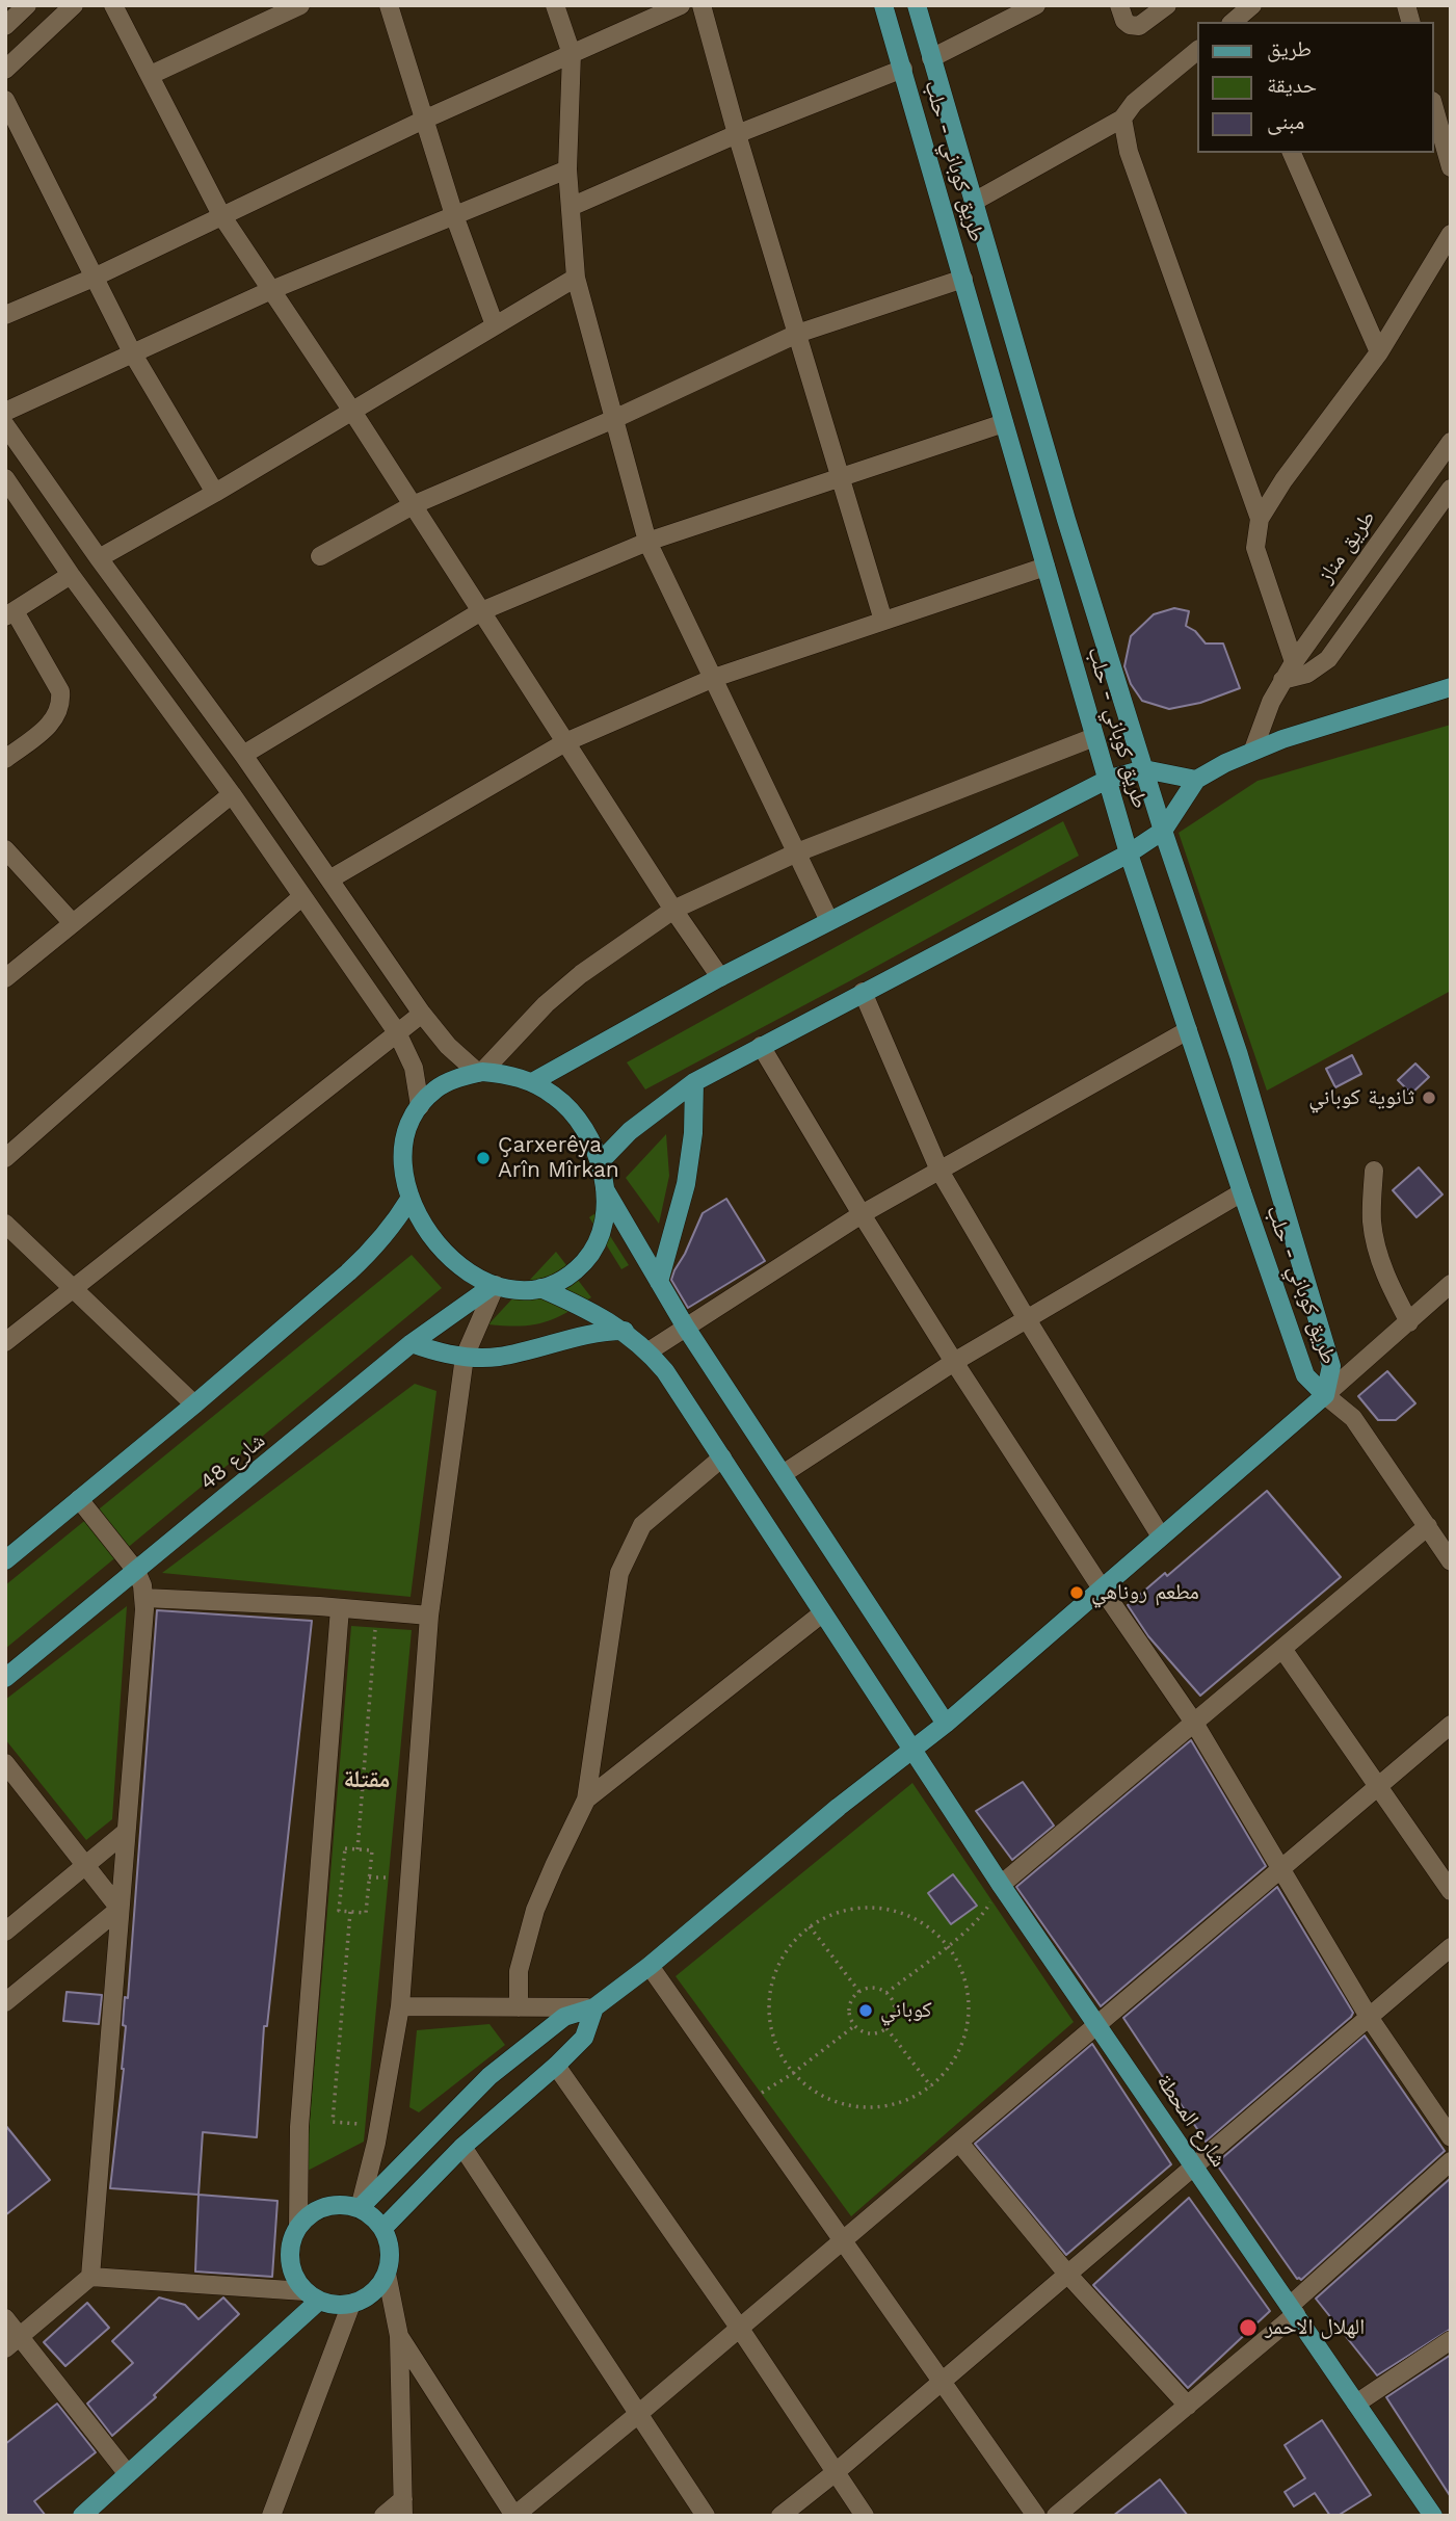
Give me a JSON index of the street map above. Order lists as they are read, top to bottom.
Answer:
{
  "streets": {
    "main road": ["طريق كوباني - حلب", "48 شارع", "شارع المحطة"],
    "street": ["طريق مناز"]
  },
  "crossings": [
    ["48 شارع", "شارع المحطة"]
  ],
  "districts": ["مقتلة"],
  "places": [
    "ثانوية كوباني",
    "Çarxerêya Arîn Mîrkan",
    "مطعم روناهي",
    "كوباني",
    "الهلال الاحمر"
  ],
  "legend": ["طريق", "حديقة", "مبنى"]
}
